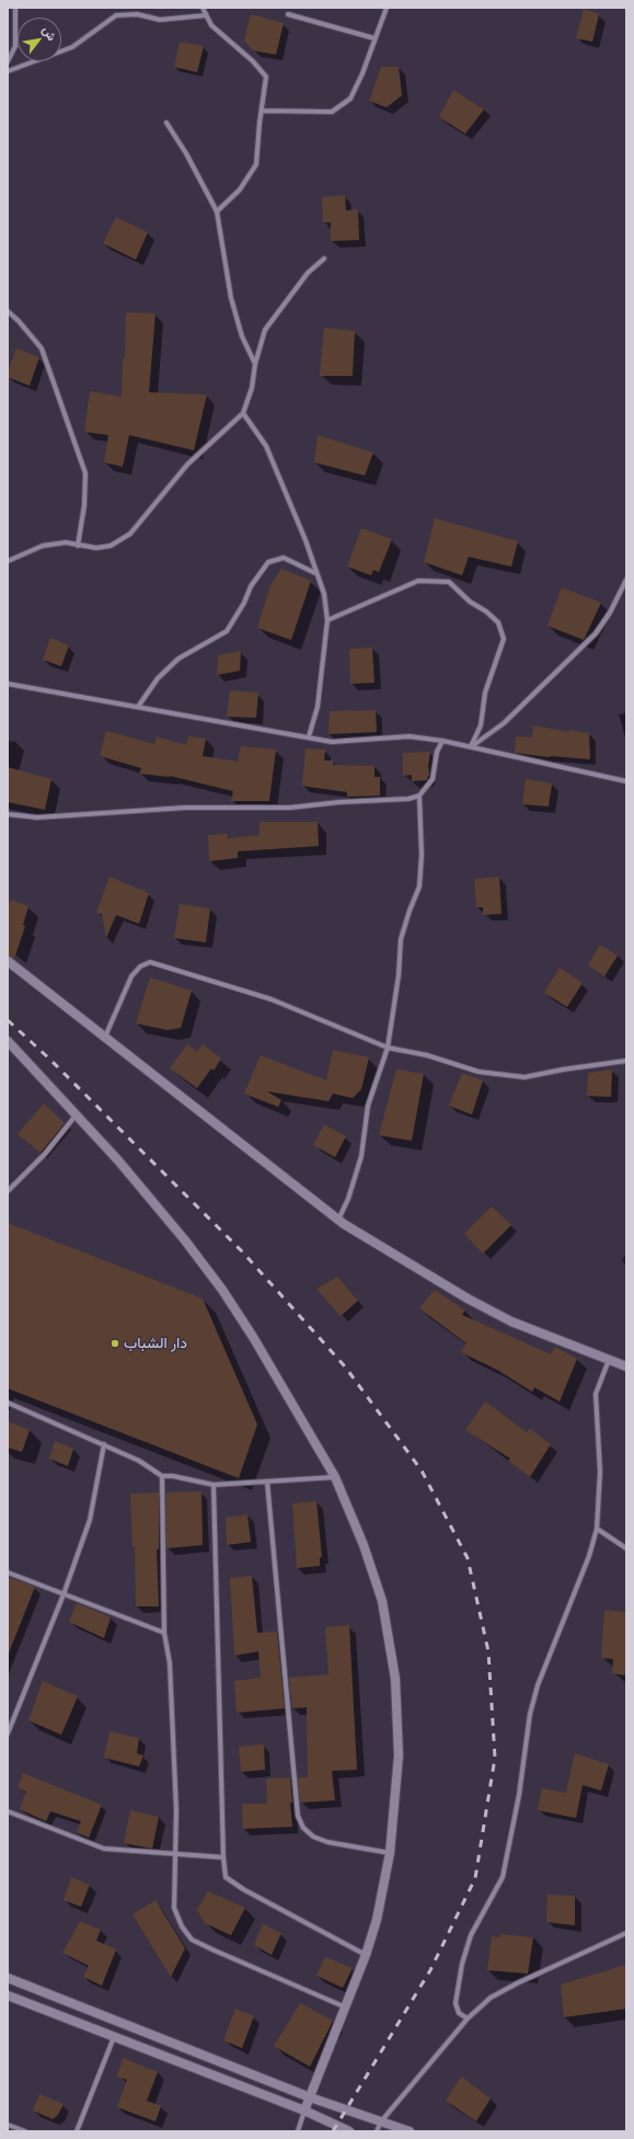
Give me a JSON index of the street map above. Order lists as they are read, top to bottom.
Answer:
{
  "places": ["دار الشباب"],
  "north": "top right"
}
